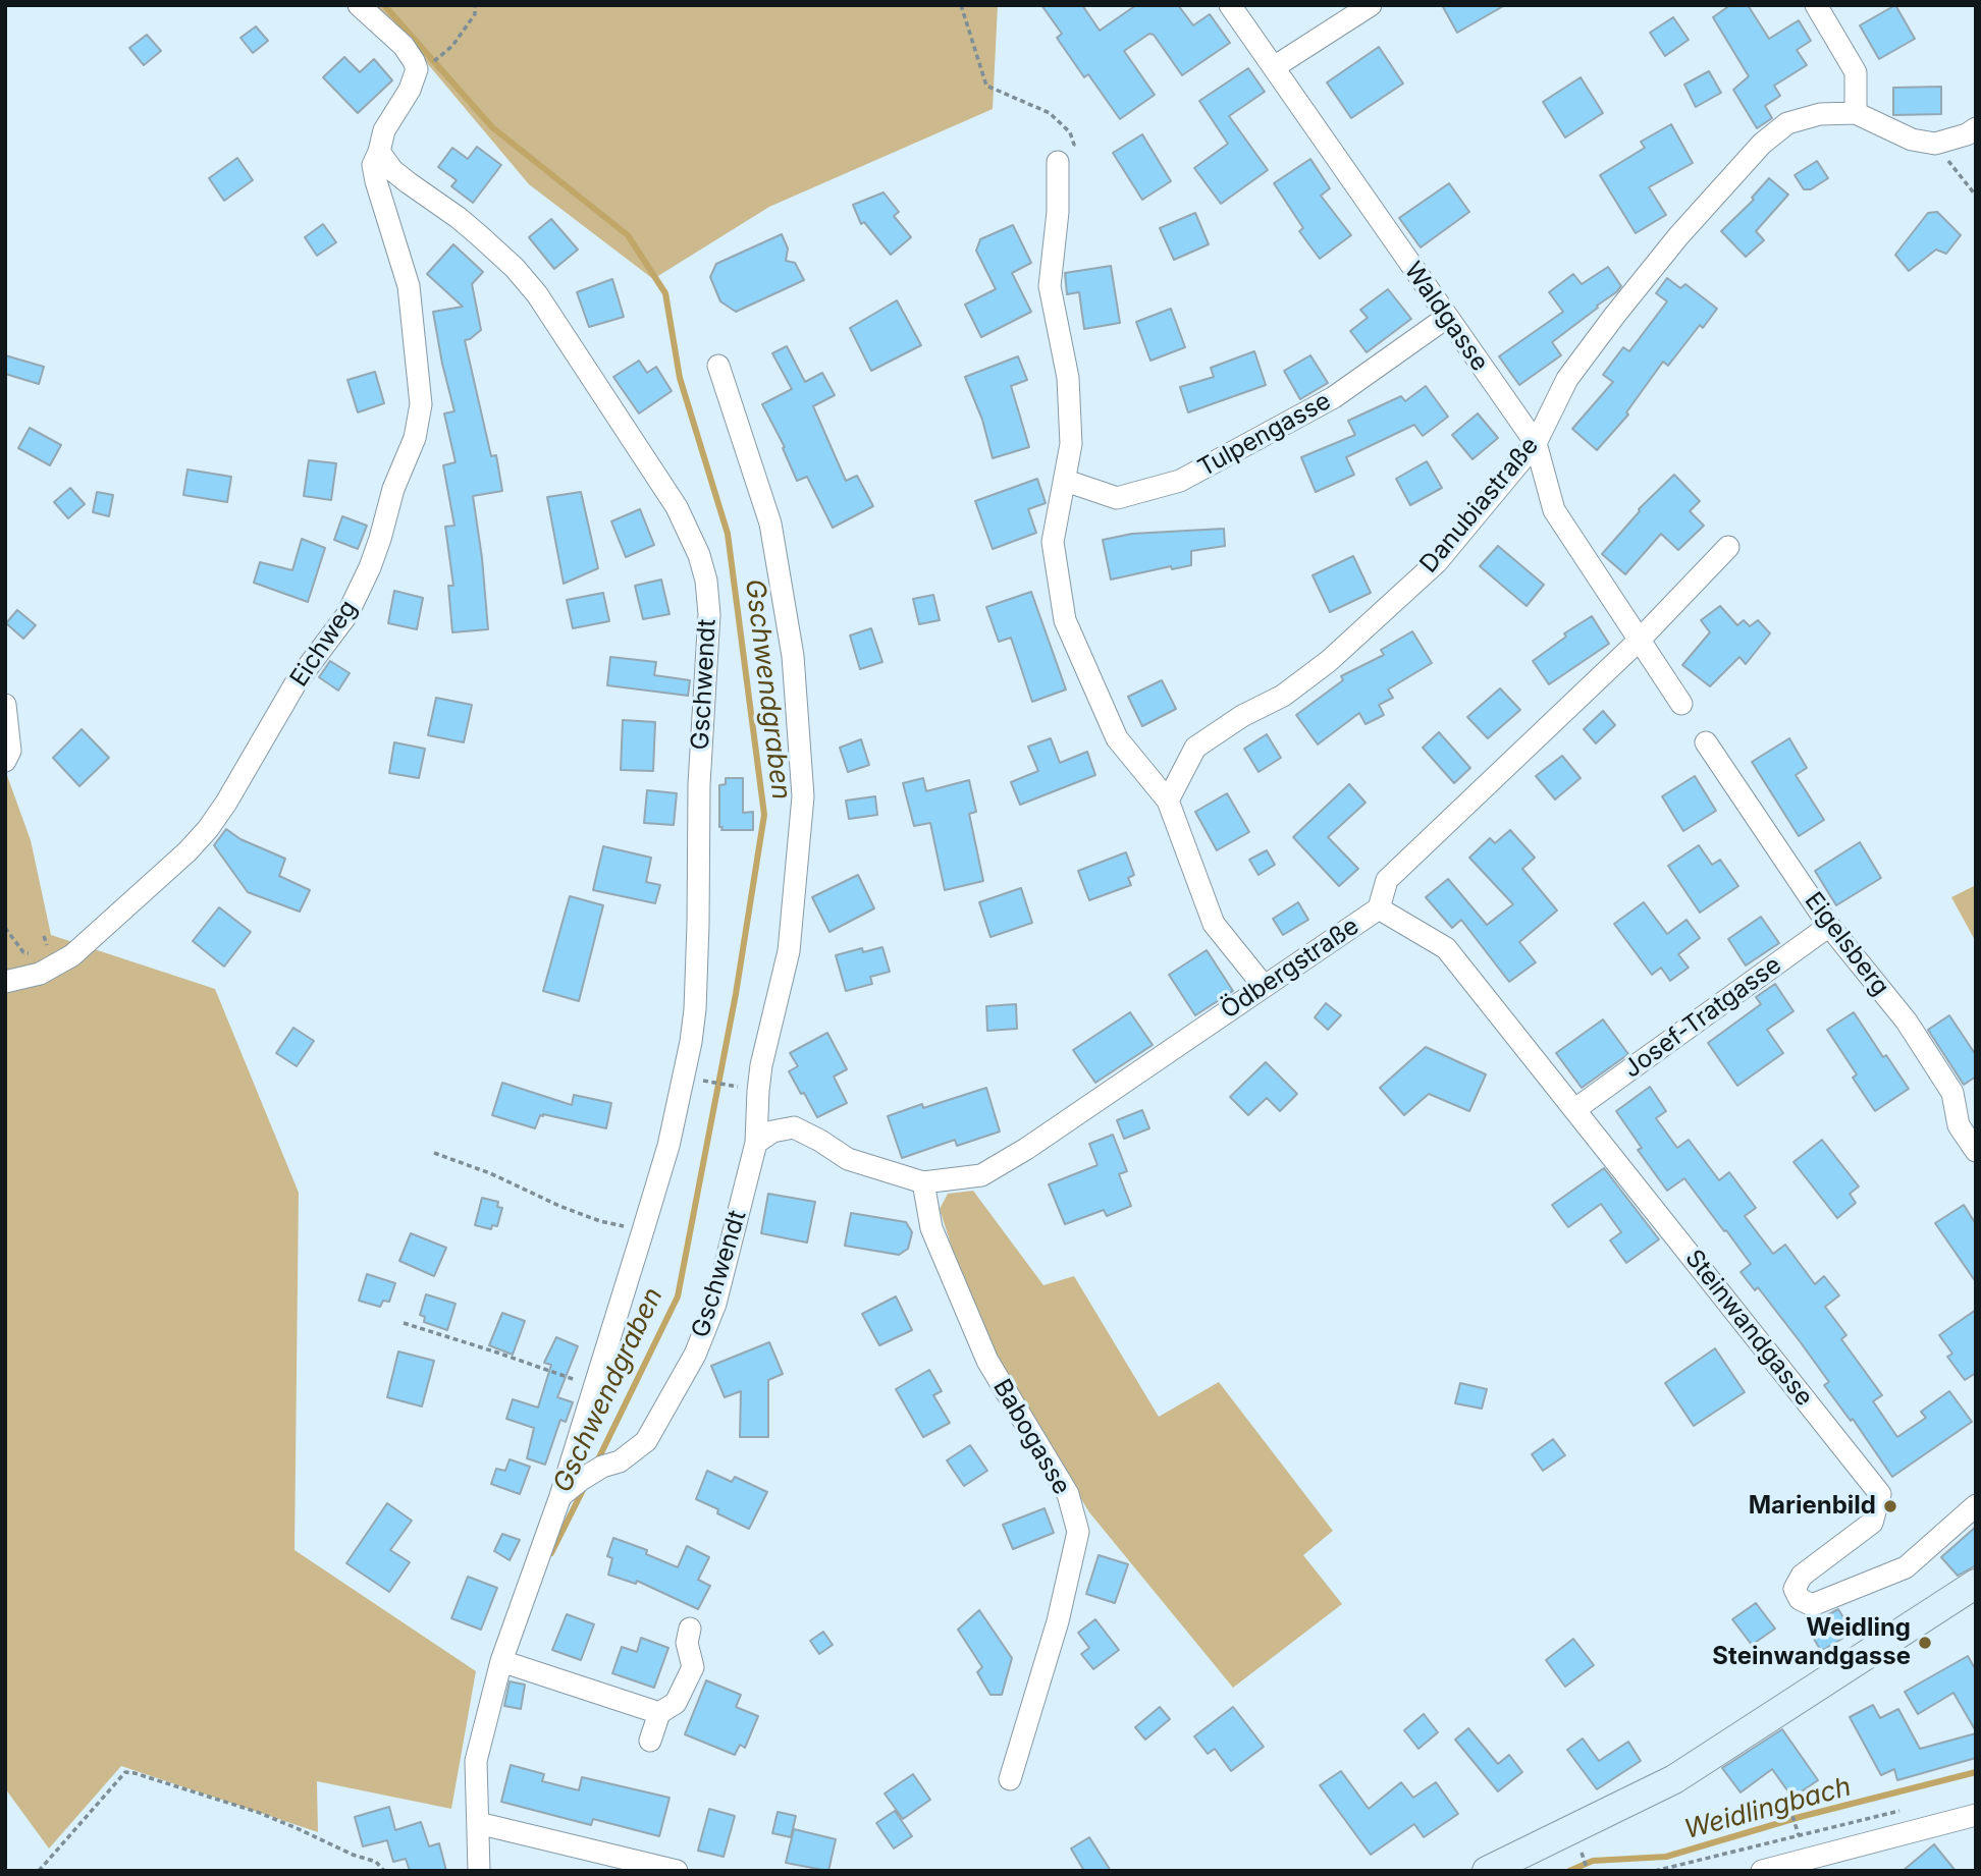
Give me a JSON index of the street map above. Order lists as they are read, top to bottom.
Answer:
{
  "streets": {
    "street": [
      "Waldgasse",
      "Tulpengasse",
      "Danubiastraße",
      "Eichweg",
      "Gschwendt",
      "Eigelsberg",
      "Ödbergstraße",
      "Josef-Tratgasse",
      "Steinwandgasse",
      "Babogasse"
    ]
  },
  "crossings": [
    ["Waldgasse", "Tulpengasse"],
    ["Waldgasse", "Danubiastraße"],
    ["Waldgasse", "Ödbergstraße"],
    ["Eichweg", "Gschwendt"],
    ["Gschwendt", "Ödbergstraße"],
    ["Eigelsberg", "Josef-Tratgasse"],
    ["Ödbergstraße", "Steinwandgasse"],
    ["Ödbergstraße", "Babogasse"],
    ["Josef-Tratgasse", "Steinwandgasse"]
  ],
  "water": ["Gschwendgraben", "Weidlingbach"],
  "places": ["Marienbild", "Weidling Steinwandgasse"]
}
